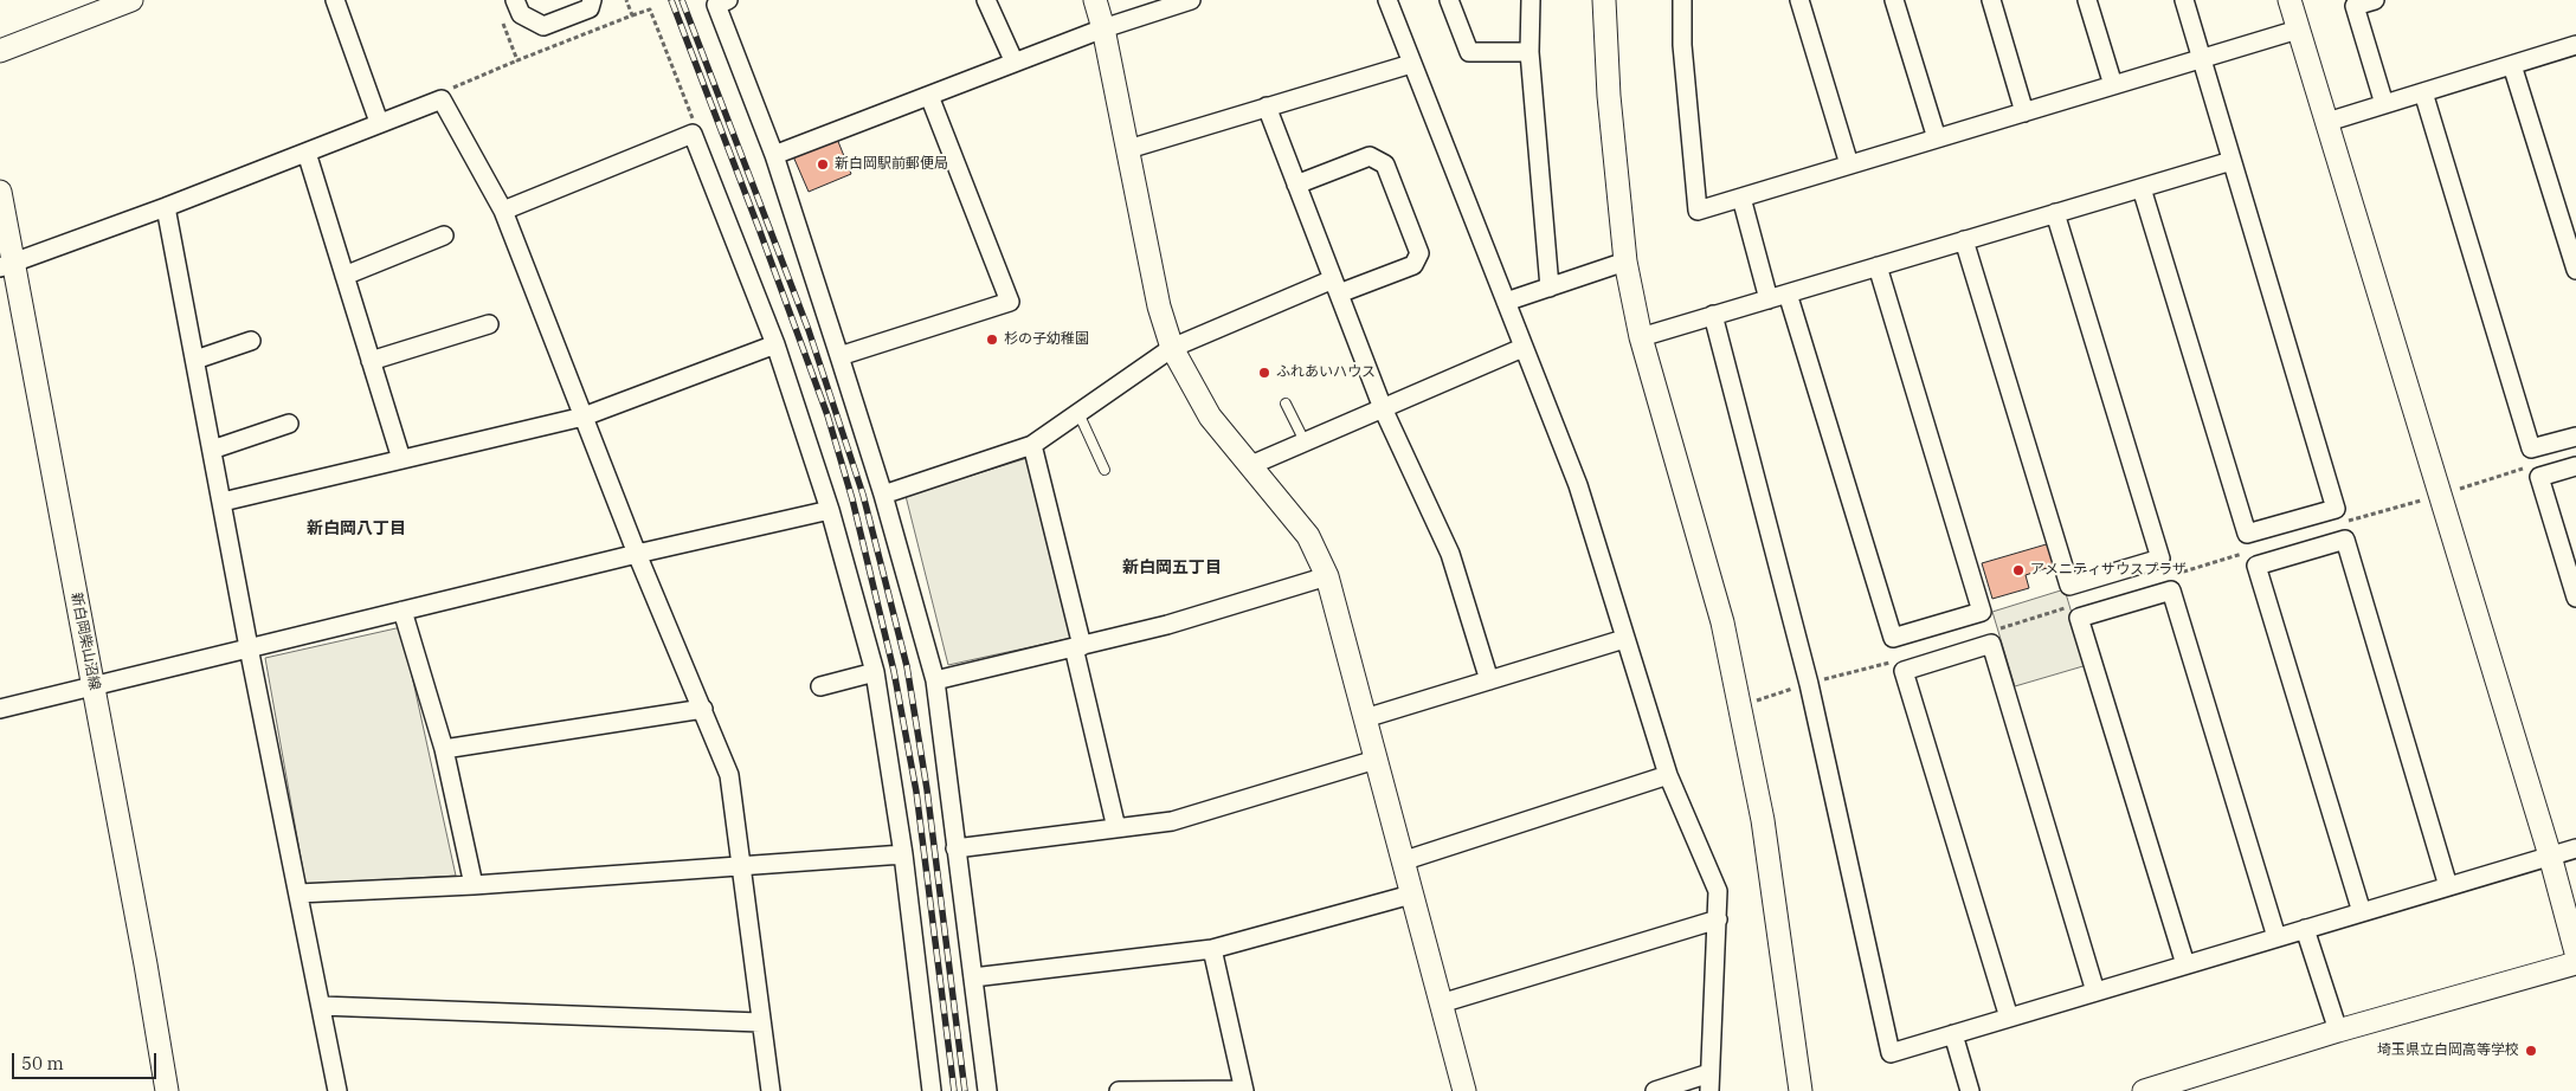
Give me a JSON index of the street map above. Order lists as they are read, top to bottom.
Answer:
{
  "streets": {
    "street": ["新白岡柴山沼線"]
  },
  "districts": ["新白岡八丁目", "新白岡五丁目"],
  "places": [
    "新白岡駅前郵便局",
    "杉の子幼稚園",
    "ふれあいハウス",
    "アメニティサウスプラザ",
    "埼玉県立白岡高等学校"
  ],
  "scale_bar": "50 m"
}
